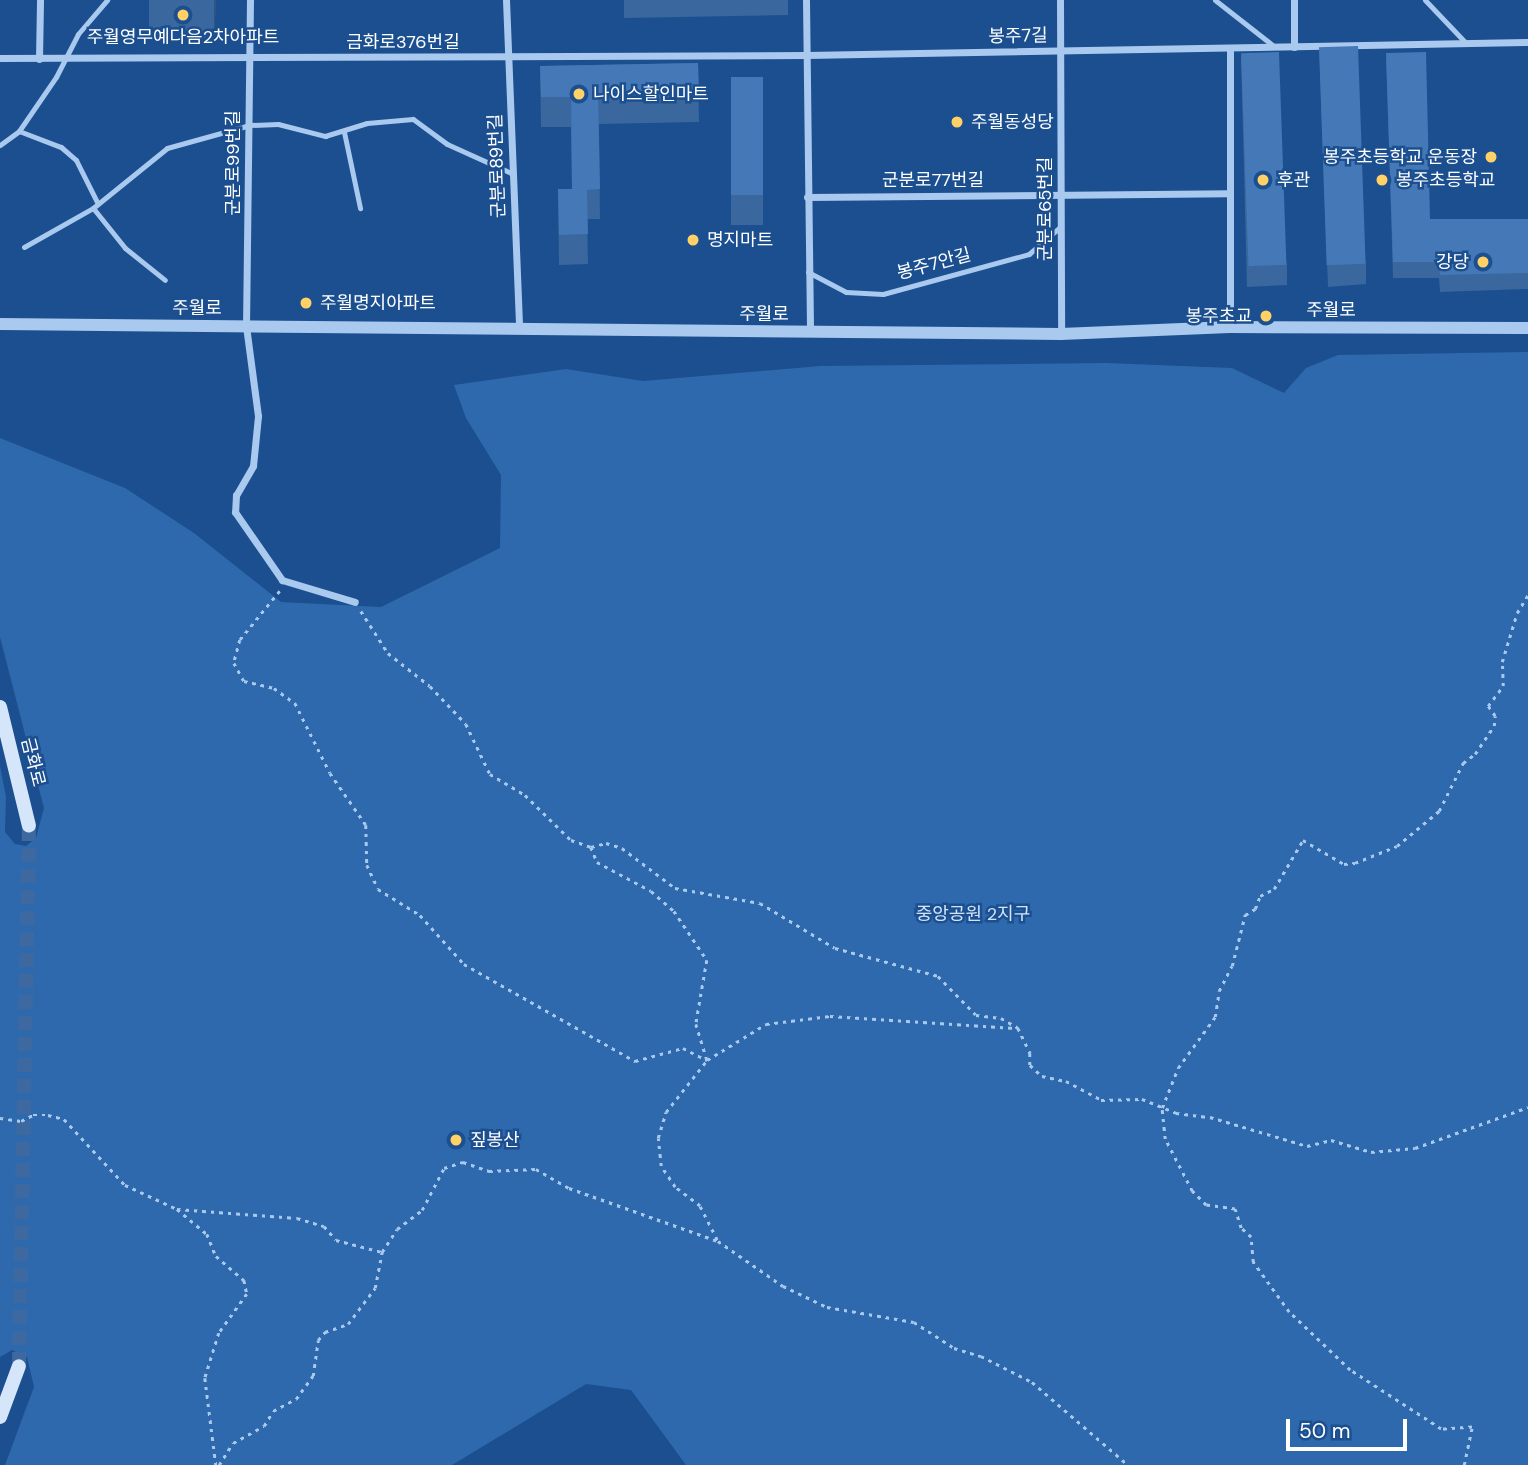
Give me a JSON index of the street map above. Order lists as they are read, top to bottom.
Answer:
{
  "streets": {
    "main road": ["금화로"],
    "street": [
      "봉주7길",
      "금화로376번길",
      "군분로99번길",
      "군분로89번길",
      "군분로77번길",
      "군분로65번길",
      "주월로"
    ],
    "lane": ["봉주7안길"]
  },
  "crossings": [
    ["봉주7길", "금화로376번길"],
    ["봉주7길", "군분로65번길"],
    ["금화로376번길", "군분로99번길"],
    ["금화로376번길", "군분로89번길"],
    ["군분로99번길", "주월로"],
    ["군분로89번길", "주월로"],
    ["군분로77번길", "군분로65번길"],
    ["군분로65번길", "봉주7안길"],
    ["군분로65번길", "주월로"]
  ],
  "parks": ["중앙공원 2지구"],
  "places": [
    "주월영무예다음2차아파트",
    "나이스할인마트",
    "주월동성당",
    "봉주초등학교 운동장",
    "후관",
    "봉주초등학교",
    "명지마트",
    "강당",
    "주월명지아파트",
    "봉주초교",
    "짚봉산"
  ],
  "scale_bar": "50 m"
}
